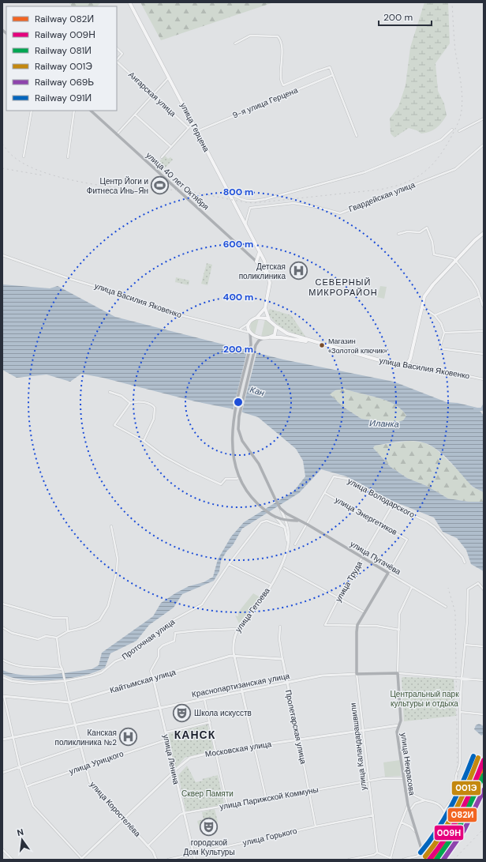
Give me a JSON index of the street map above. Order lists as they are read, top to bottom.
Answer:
{
  "streets": {
    "main road": [
      "улица Герцена",
      "улица 40 лет Октября",
      "улица Василия Яковенко",
      "улица Пугачёва",
      "Краснопартизанская улица",
      "улица Каландарашвили",
      "улица Некрасова"
    ],
    "street": [
      "Ангарская улица",
      "9-я улица Герцена",
      "Гвардейская улица",
      "улица Володарского",
      "улица Энергетиков",
      "улица Труда",
      "улица Гетоева",
      "Проточная улица",
      "Кайтымская улица",
      "Пролетарская улица",
      "Московская улица",
      "улица Ленина",
      "улица Урицкого",
      "улица Парижской Коммуны",
      "улица Коростелёва",
      "улица Горького"
    ]
  },
  "crossings": [
    ["9-я улица Герцена", "улица Герцена"],
    ["улица Герцена", "Гвардейская улица"],
    ["улица Володарского", "улица Энергетиков"],
    ["улица Володарского", "улица Труда"],
    ["улица Энергетиков", "улица Пугачёва"],
    ["улица Энергетиков", "улица Труда"],
    ["улица Пугачёва", "улица Труда"],
    ["улица Пугачёва", "улица Некрасова"],
    ["улица Труда", "улица Каландарашвили"],
    ["улица Гетоева", "Кайтымская улица"],
    ["улица Гетоева", "Краснопартизанская улица"],
    ["улица Гетоева", "Московская улица"],
    ["Проточная улица", "улица Коростелёва"],
    ["Кайтымская улица", "Пролетарская улица"],
    ["Кайтымская улица", "улица Ленина"],
    ["Кайтымская улица", "улица Коростелёва"],
    ["Краснопартизанская улица", "Пролетарская улица"],
    ["Краснопартизанская улица", "улица Каландарашвили"],
    ["Краснопартизанская улица", "улица Ленина"],
    ["Краснопартизанская улица", "улица Некрасова"],
    ["Краснопартизанская улица", "улица Коростелёва"],
    ["Пролетарская улица", "Московская улица"],
    ["Пролетарская улица", "улица Парижской Коммуны"],
    ["Пролетарская улица", "улица Горького"],
    ["улица Каландарашвили", "Московская улица"],
    ["улица Каландарашвили", "улица Парижской Коммуны"],
    ["улица Каландарашвили", "улица Горького"],
    ["Московская улица", "улица Ленина"],
    ["Московская улица", "улица Некрасова"],
    ["Московская улица", "улица Коростелёва"],
    ["улица Ленина", "улица Урицкого"],
    ["улица Ленина", "улица Парижской Коммуны"],
    ["улица Ленина", "улица Горького"],
    ["улица Урицкого", "улица Коростелёва"],
    ["улица Некрасова", "улица Парижской Коммуны"],
    ["улица Парижской Коммуны", "улица Коростелёва"]
  ],
  "districts": ["СЕВЕРНЫЙ МИКРОРАЙОН", "КАНСК"],
  "water": ["Кан", "Иланка"],
  "parks": ["Центральный парк культуры и отдыха", "Сквер Памяти"],
  "places": {
    "sports": ["Центр Йоги и Фитнеса Инь-Ян"],
    "hospital": ["Детская поликлиника", "Канская поликлиника №2"],
    "other": ["Магазин «Золотой ключик»"],
    "theatre": ["Школа искусств", "городской Дом Культуры"]
  },
  "lines": [
    "rail line 091И",
    "rail line 001Э",
    "rail line 009Н",
    "rail line 082И",
    "rail line 081И",
    "rail line 069Ь"
  ],
  "legend": [
    "Railway 082И",
    "Railway 009Н",
    "Railway 081И",
    "Railway 001Э",
    "Railway 069Ь",
    "Railway 091И"
  ],
  "scale_bar": "200 m",
  "north": "top",
  "rings": [
    "800 m",
    "600 m",
    "400 m",
    "200 m"
  ]
}
